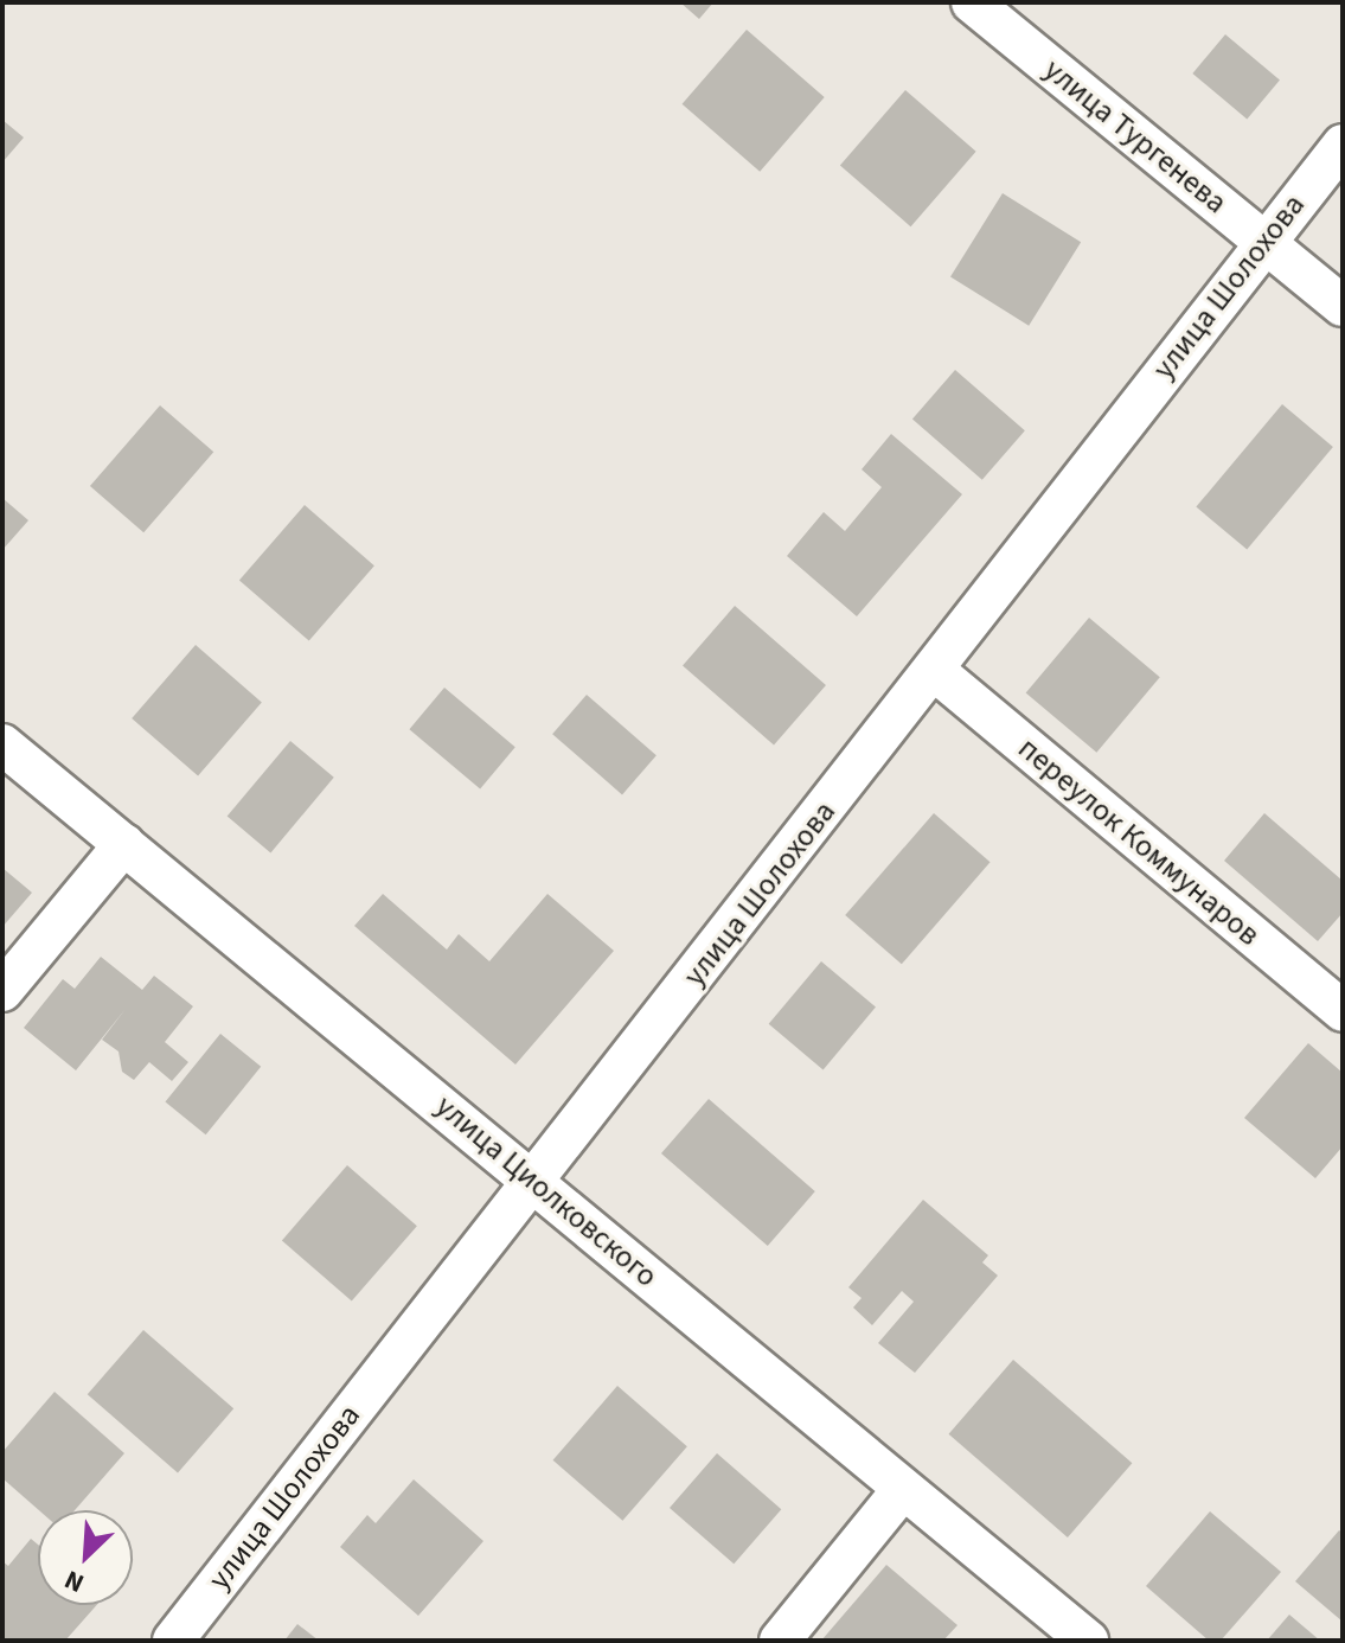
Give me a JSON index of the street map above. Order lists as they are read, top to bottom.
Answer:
{
  "streets": {
    "street": [
      "улица Тургенева",
      "улица Шолохова",
      "переулок Коммунаров",
      "улица Циолковского"
    ]
  },
  "crossings": [
    ["улица Тургенева", "улица Шолохова"],
    ["улица Шолохова", "переулок Коммунаров"],
    ["улица Шолохова", "улица Циолковского"]
  ],
  "north": "bottom left"
}
